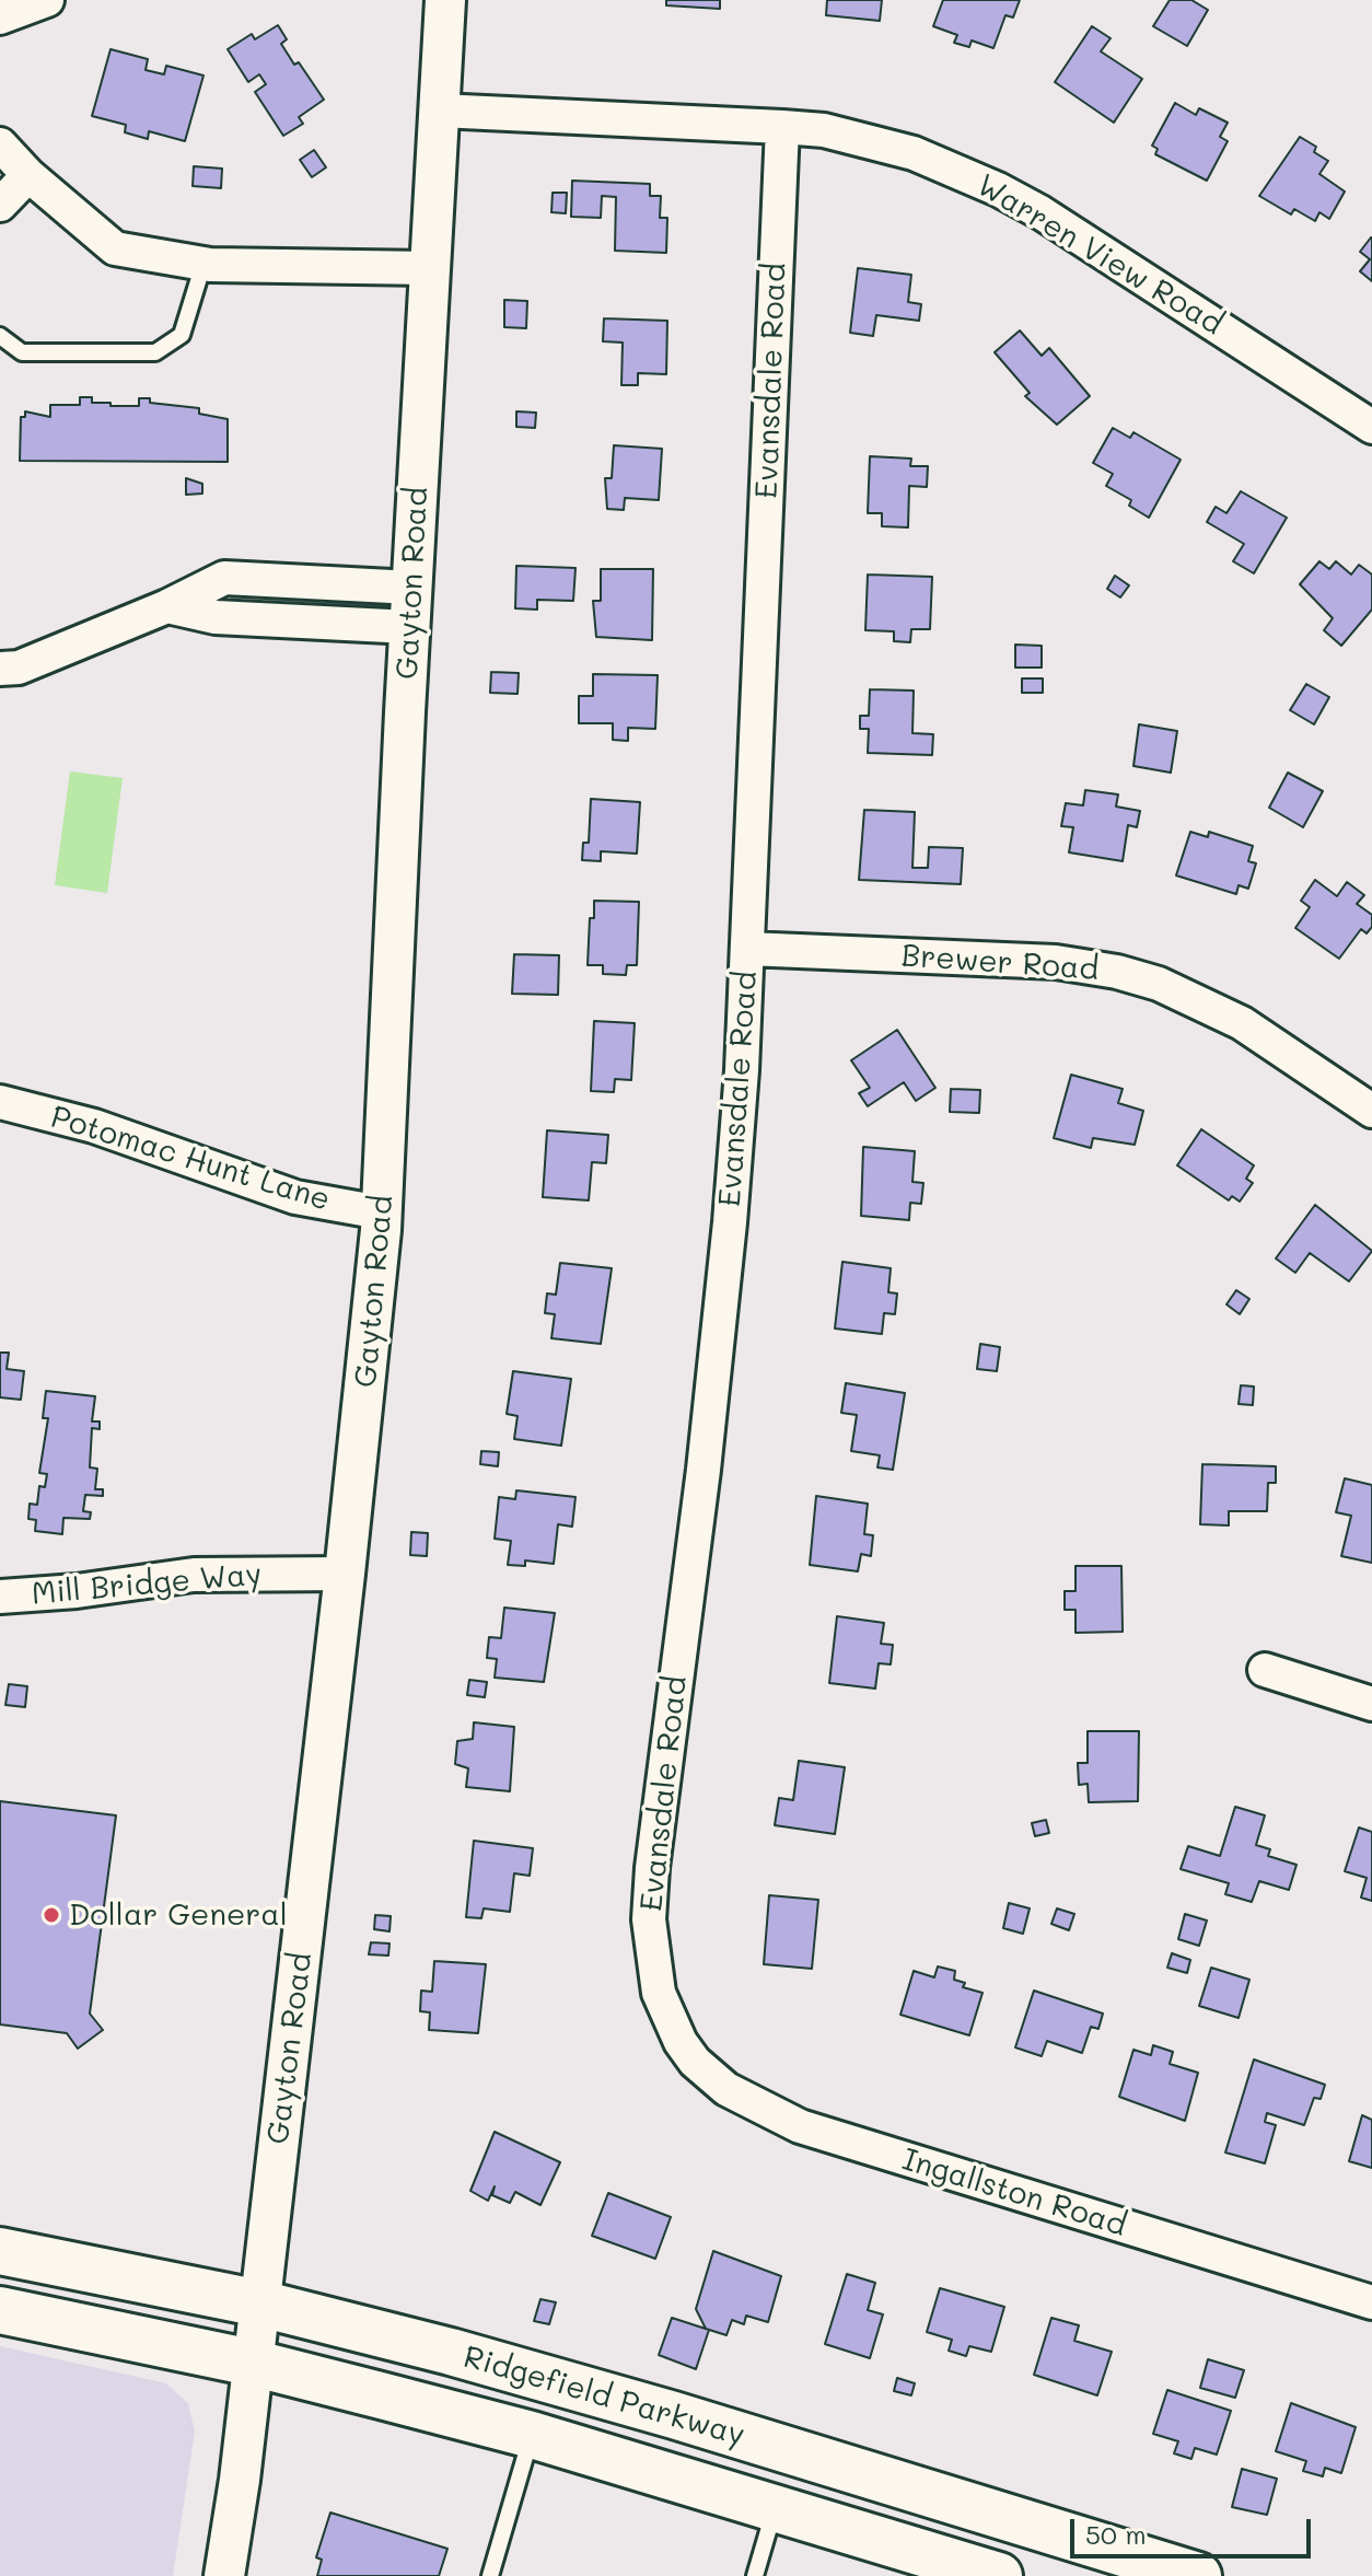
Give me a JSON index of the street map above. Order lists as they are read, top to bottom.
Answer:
{
  "streets": {
    "main road": ["Ridgefield Parkway"],
    "street": [
      "Warren View Road",
      "Evansdale Road",
      "Gayton Road",
      "Brewer Road",
      "Potomac Hunt Lane",
      "Mill Bridge Way",
      "Ingallston Road"
    ]
  },
  "crossings": [
    ["Warren View Road", "Evansdale Road"],
    ["Warren View Road", "Gayton Road"],
    ["Evansdale Road", "Brewer Road"],
    ["Evansdale Road", "Ingallston Road"],
    ["Gayton Road", "Potomac Hunt Lane"],
    ["Gayton Road", "Mill Bridge Way"],
    ["Gayton Road", "Ridgefield Parkway"]
  ],
  "places": ["Dollar General"],
  "scale_bar": "50 m"
}
